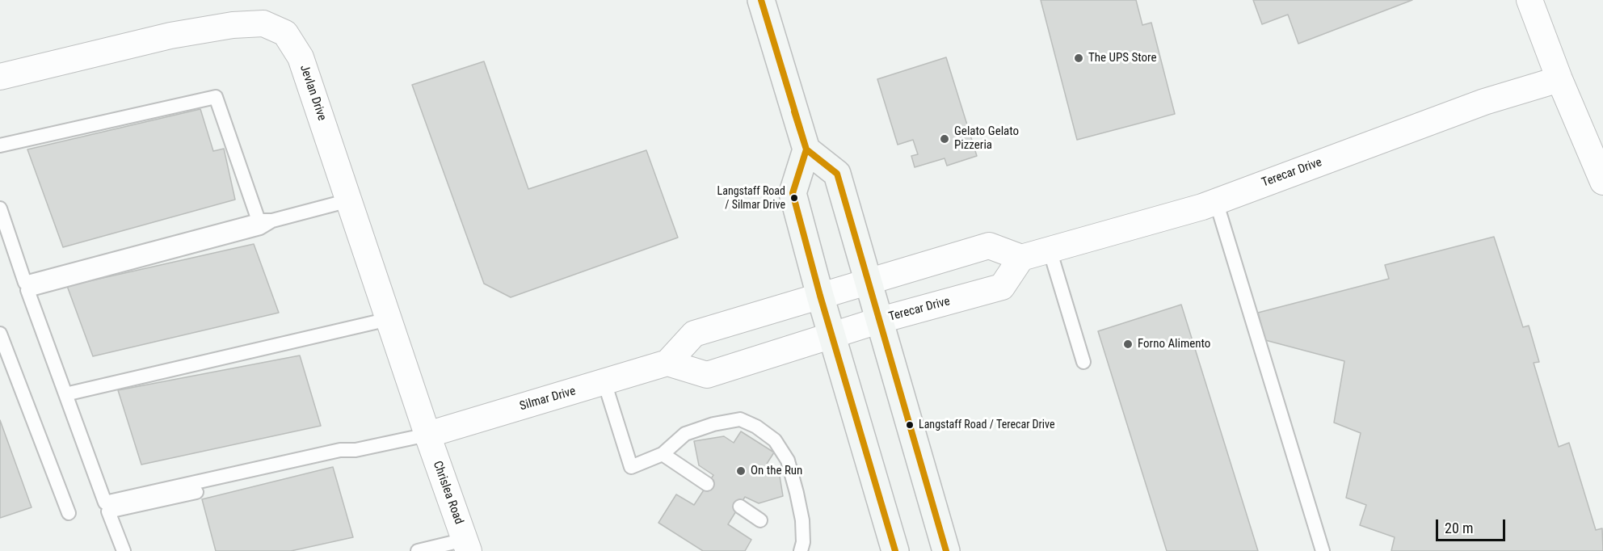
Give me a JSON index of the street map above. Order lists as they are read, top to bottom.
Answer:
{
  "streets": {
    "street": [
      "Jevlan Drive",
      "Terecar Drive",
      "Silmar Drive",
      "Chrislea Road"
    ]
  },
  "crossings": [
    ["Jevlan Drive", "Silmar Drive"],
    ["Jevlan Drive", "Chrislea Road"],
    ["Silmar Drive", "Chrislea Road"]
  ],
  "places": [
    "The UPS Store",
    "Gelato Gelato Pizzeria",
    "Langstaff Road / Silmar Drive",
    "Forno Alimento",
    "Langstaff Road / Terecar Drive",
    "On the Run"
  ],
  "scale_bar": "20 m"
}
